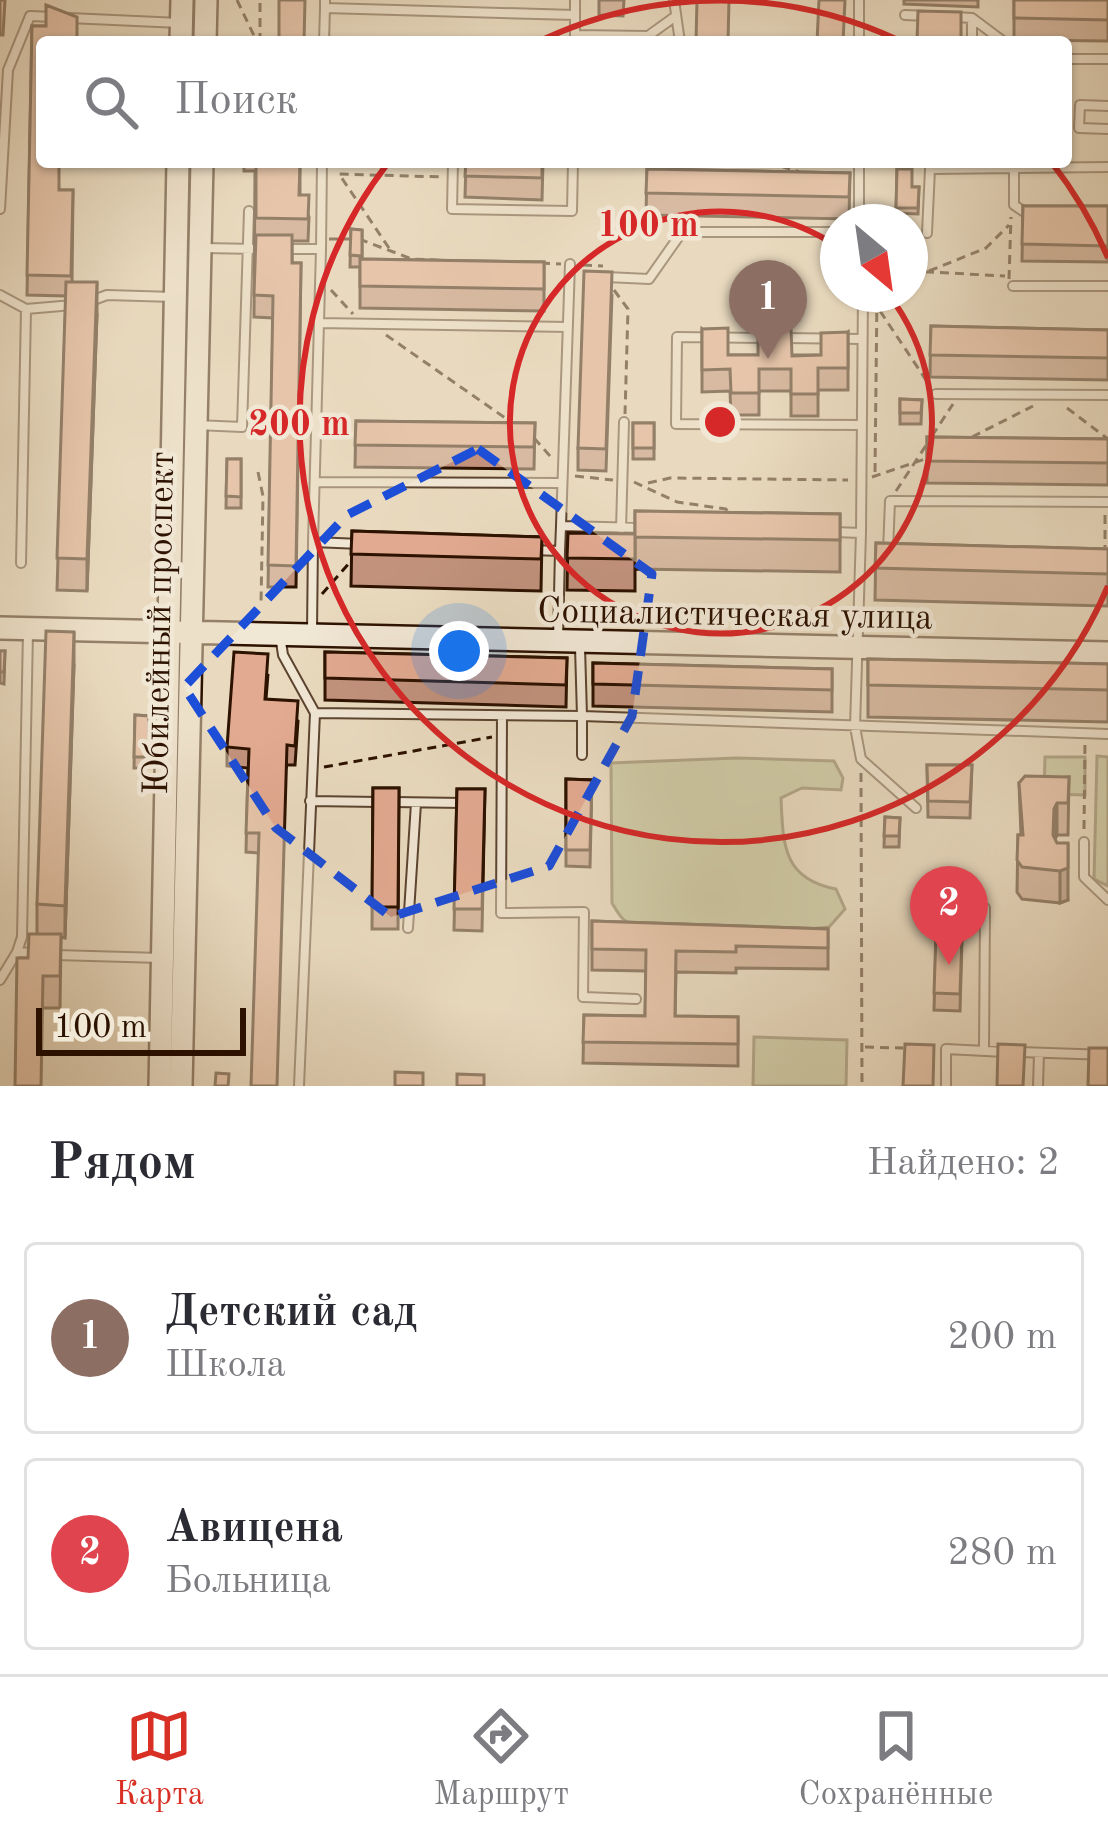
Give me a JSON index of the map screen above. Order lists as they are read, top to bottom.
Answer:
{
  "streets": {
    "main road": ["Социалистическая улица", "Юбилейный проспект"]
  },
  "crossings": [
    ["Социалистическая улица", "Юбилейный проспект"]
  ],
  "scale_bar": "100 m",
  "north": "bottom right",
  "page": {
    "search": "Поиск",
    "pins": ["1", "2"],
    "scale": "100 m",
    "heading": ["Рядом", "Найдено: 2"],
    "list": [
      {
        "mark": "1",
        "name": "Детский сад",
        "note": "Школа",
        "value": "200 m"
      },
      {
        "mark": "2",
        "name": "Авицена",
        "note": "Больница",
        "value": "280 m"
      }
    ],
    "nav": ["Карта", "Маршрут", "Сохранённые"]
  },
  "rings": ["100 m", "200 m"]
}
